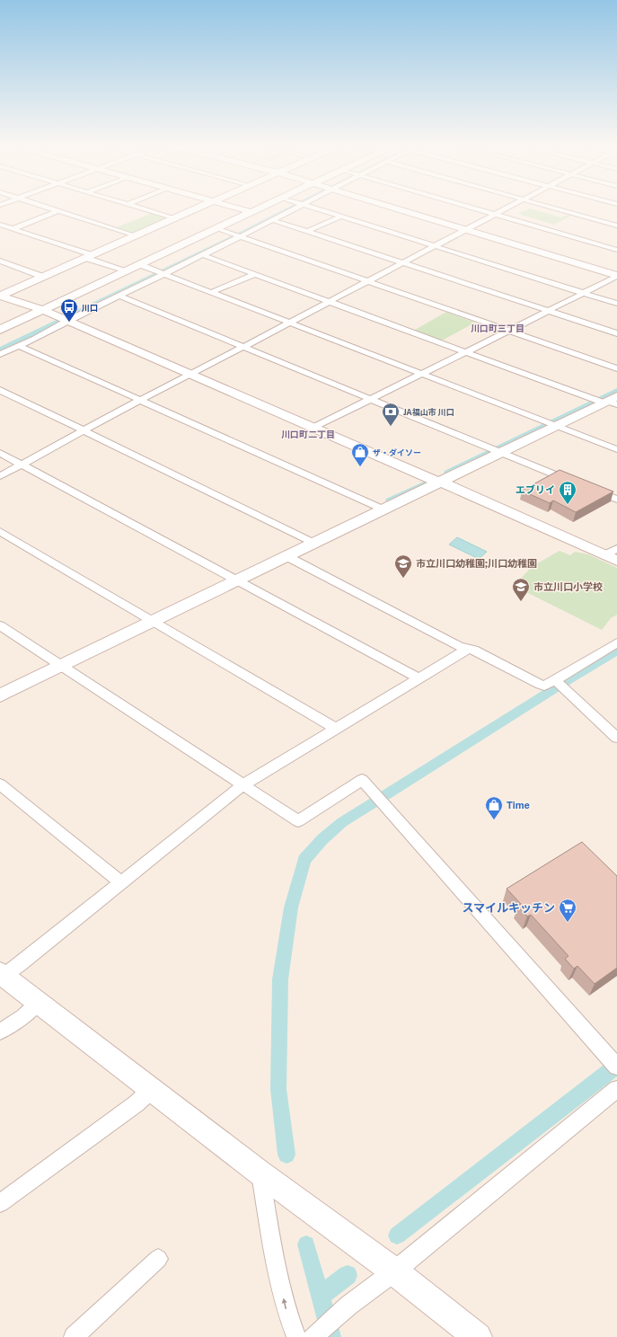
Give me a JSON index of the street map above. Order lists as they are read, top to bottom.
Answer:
{
  "districts": ["川口町三丁目", "川口町二丁目"],
  "places": {
    "bus stop": ["川口"],
    "bank": ["JA福山市 川口"],
    "shop": ["ザ・ダイソー", "Time"],
    "building": ["エブリイ"],
    "school or university": ["市立川口幼稚園;川口幼稚園", "市立川口小学校"],
    "supermarket": ["スマイルキッチン"]
  }
}
